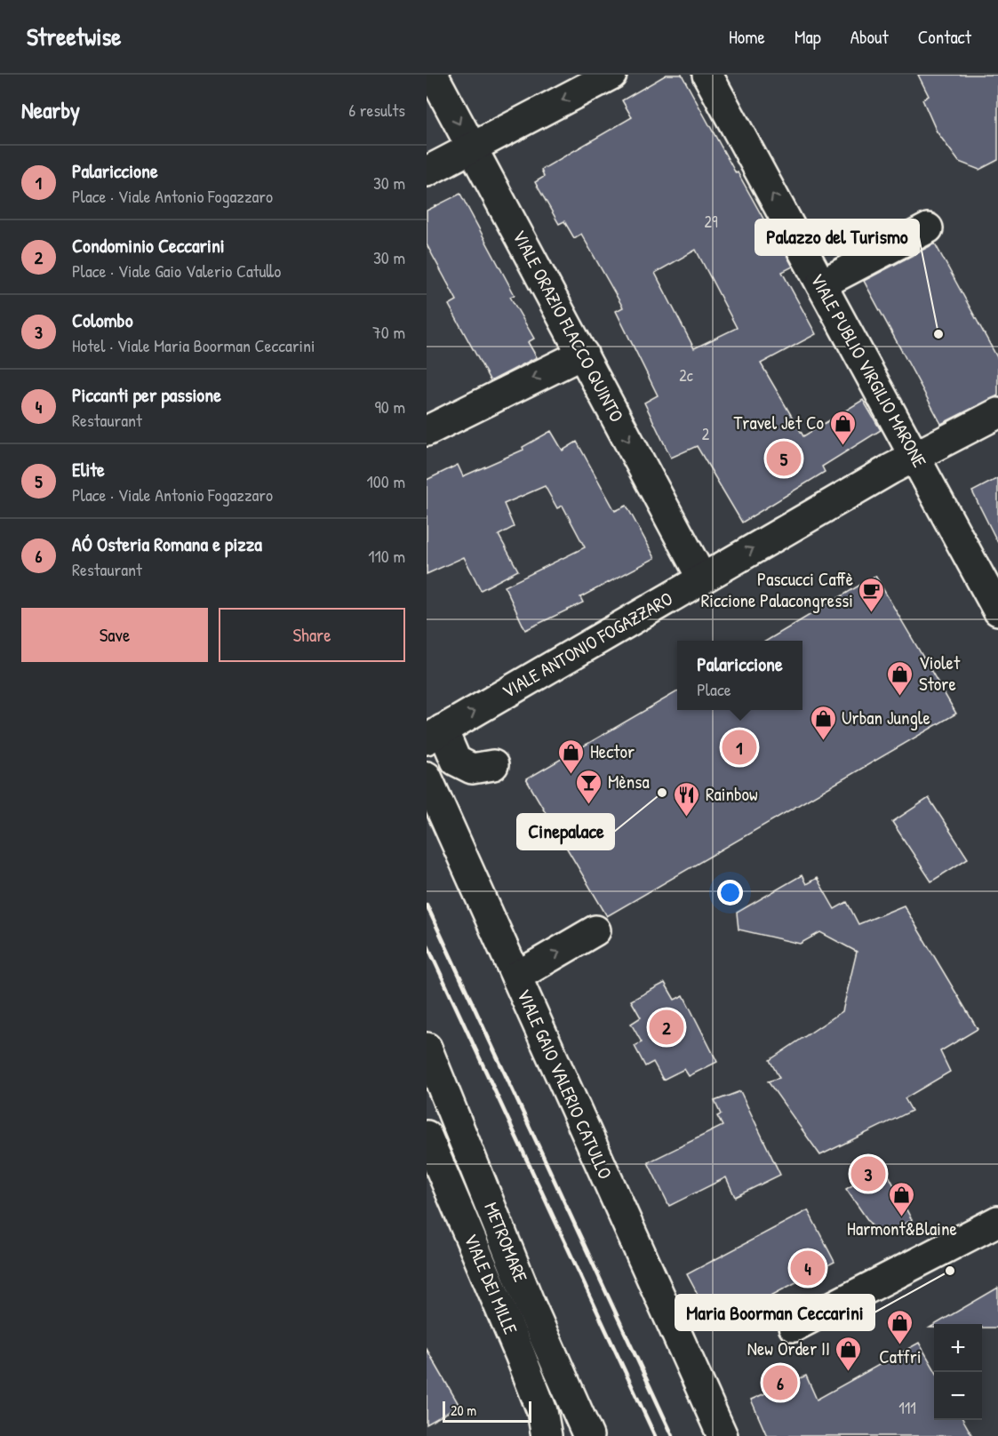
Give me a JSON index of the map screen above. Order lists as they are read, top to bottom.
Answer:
{
  "streets": {
    "street": [
      "VIALE ORAZIO FLACCO QUINTO",
      "VIALE PUBLIO VIRGILIO MARONE",
      "VIALE ANTONIO FOGAZZARO",
      "VIALE GAIO VALERIO CATULLO",
      "METROMARE",
      "VIALE DEI MILLE"
    ]
  },
  "crossings": [
    ["VIALE ORAZIO FLACCO QUINTO", "VIALE ANTONIO FOGAZZARO"],
    ["VIALE PUBLIO VIRGILIO MARONE", "VIALE ANTONIO FOGAZZARO"]
  ],
  "one_way": ["VIALE ORAZIO FLACCO QUINTO", "VIALE PUBLIO VIRGILIO MARONE"],
  "places": {
    "other": ["Palazzo del Turismo", "Cinepalace", "Maria Boorman Ceccarini"],
    "shop": [
      "Travel Jet Co",
      "Violet Store",
      "Urban Jungle",
      "Hector",
      "Harmont&Blaine",
      "Catfri",
      "New Order II"
    ],
    "cafe": ["Pascucci Caffè Riccione Palacongressi"],
    "bar": ["Mènsa"],
    "restaurant": ["Rainbow"]
  },
  "house_numbers": [
    "29",
    "2c",
    "2",
    "111"
  ],
  "scale_bar": "20 m",
  "page": {
    "header": "Streetwise",
    "nav": [
      "Home",
      "Map",
      "About",
      "Contact"
    ],
    "heading": ["Nearby", "6 results"],
    "list": [
      {
        "mark": "1",
        "name": "Palariccione",
        "note": "Place · Viale Antonio Fogazzaro",
        "value": "30 m"
      },
      {
        "mark": "2",
        "name": "Condominio Ceccarini",
        "note": "Place · Viale Gaio Valerio Catullo",
        "value": "30 m"
      },
      {
        "mark": "3",
        "name": "Colombo",
        "note": "Hotel · Viale Maria Boorman Ceccarini",
        "value": "70 m"
      },
      {
        "mark": "4",
        "name": "Piccanti per passione",
        "note": "Restaurant",
        "value": "90 m"
      },
      {
        "mark": "5",
        "name": "Elite",
        "note": "Place · Viale Antonio Fogazzaro",
        "value": "100 m"
      },
      {
        "mark": "6",
        "name": "AÓ Osteria Romana e pizza",
        "note": "Restaurant",
        "value": "110 m"
      }
    ],
    "pins": [
      "5",
      "1",
      "2",
      "3",
      "4",
      "6"
    ],
    "buttons": ["Save", "Share"],
    "popup": ["Palariccione", "Place"],
    "map_buttons": ["+", "−"],
    "scale": "20 m"
  }
}
